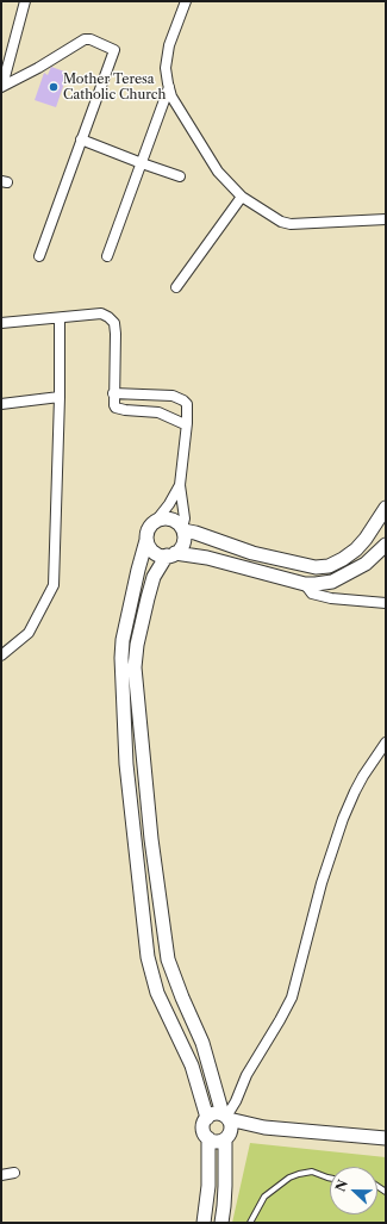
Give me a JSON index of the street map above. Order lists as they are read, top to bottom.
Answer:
{
  "places": ["Mother Teresa Catholic Church"],
  "north": "left"
}
